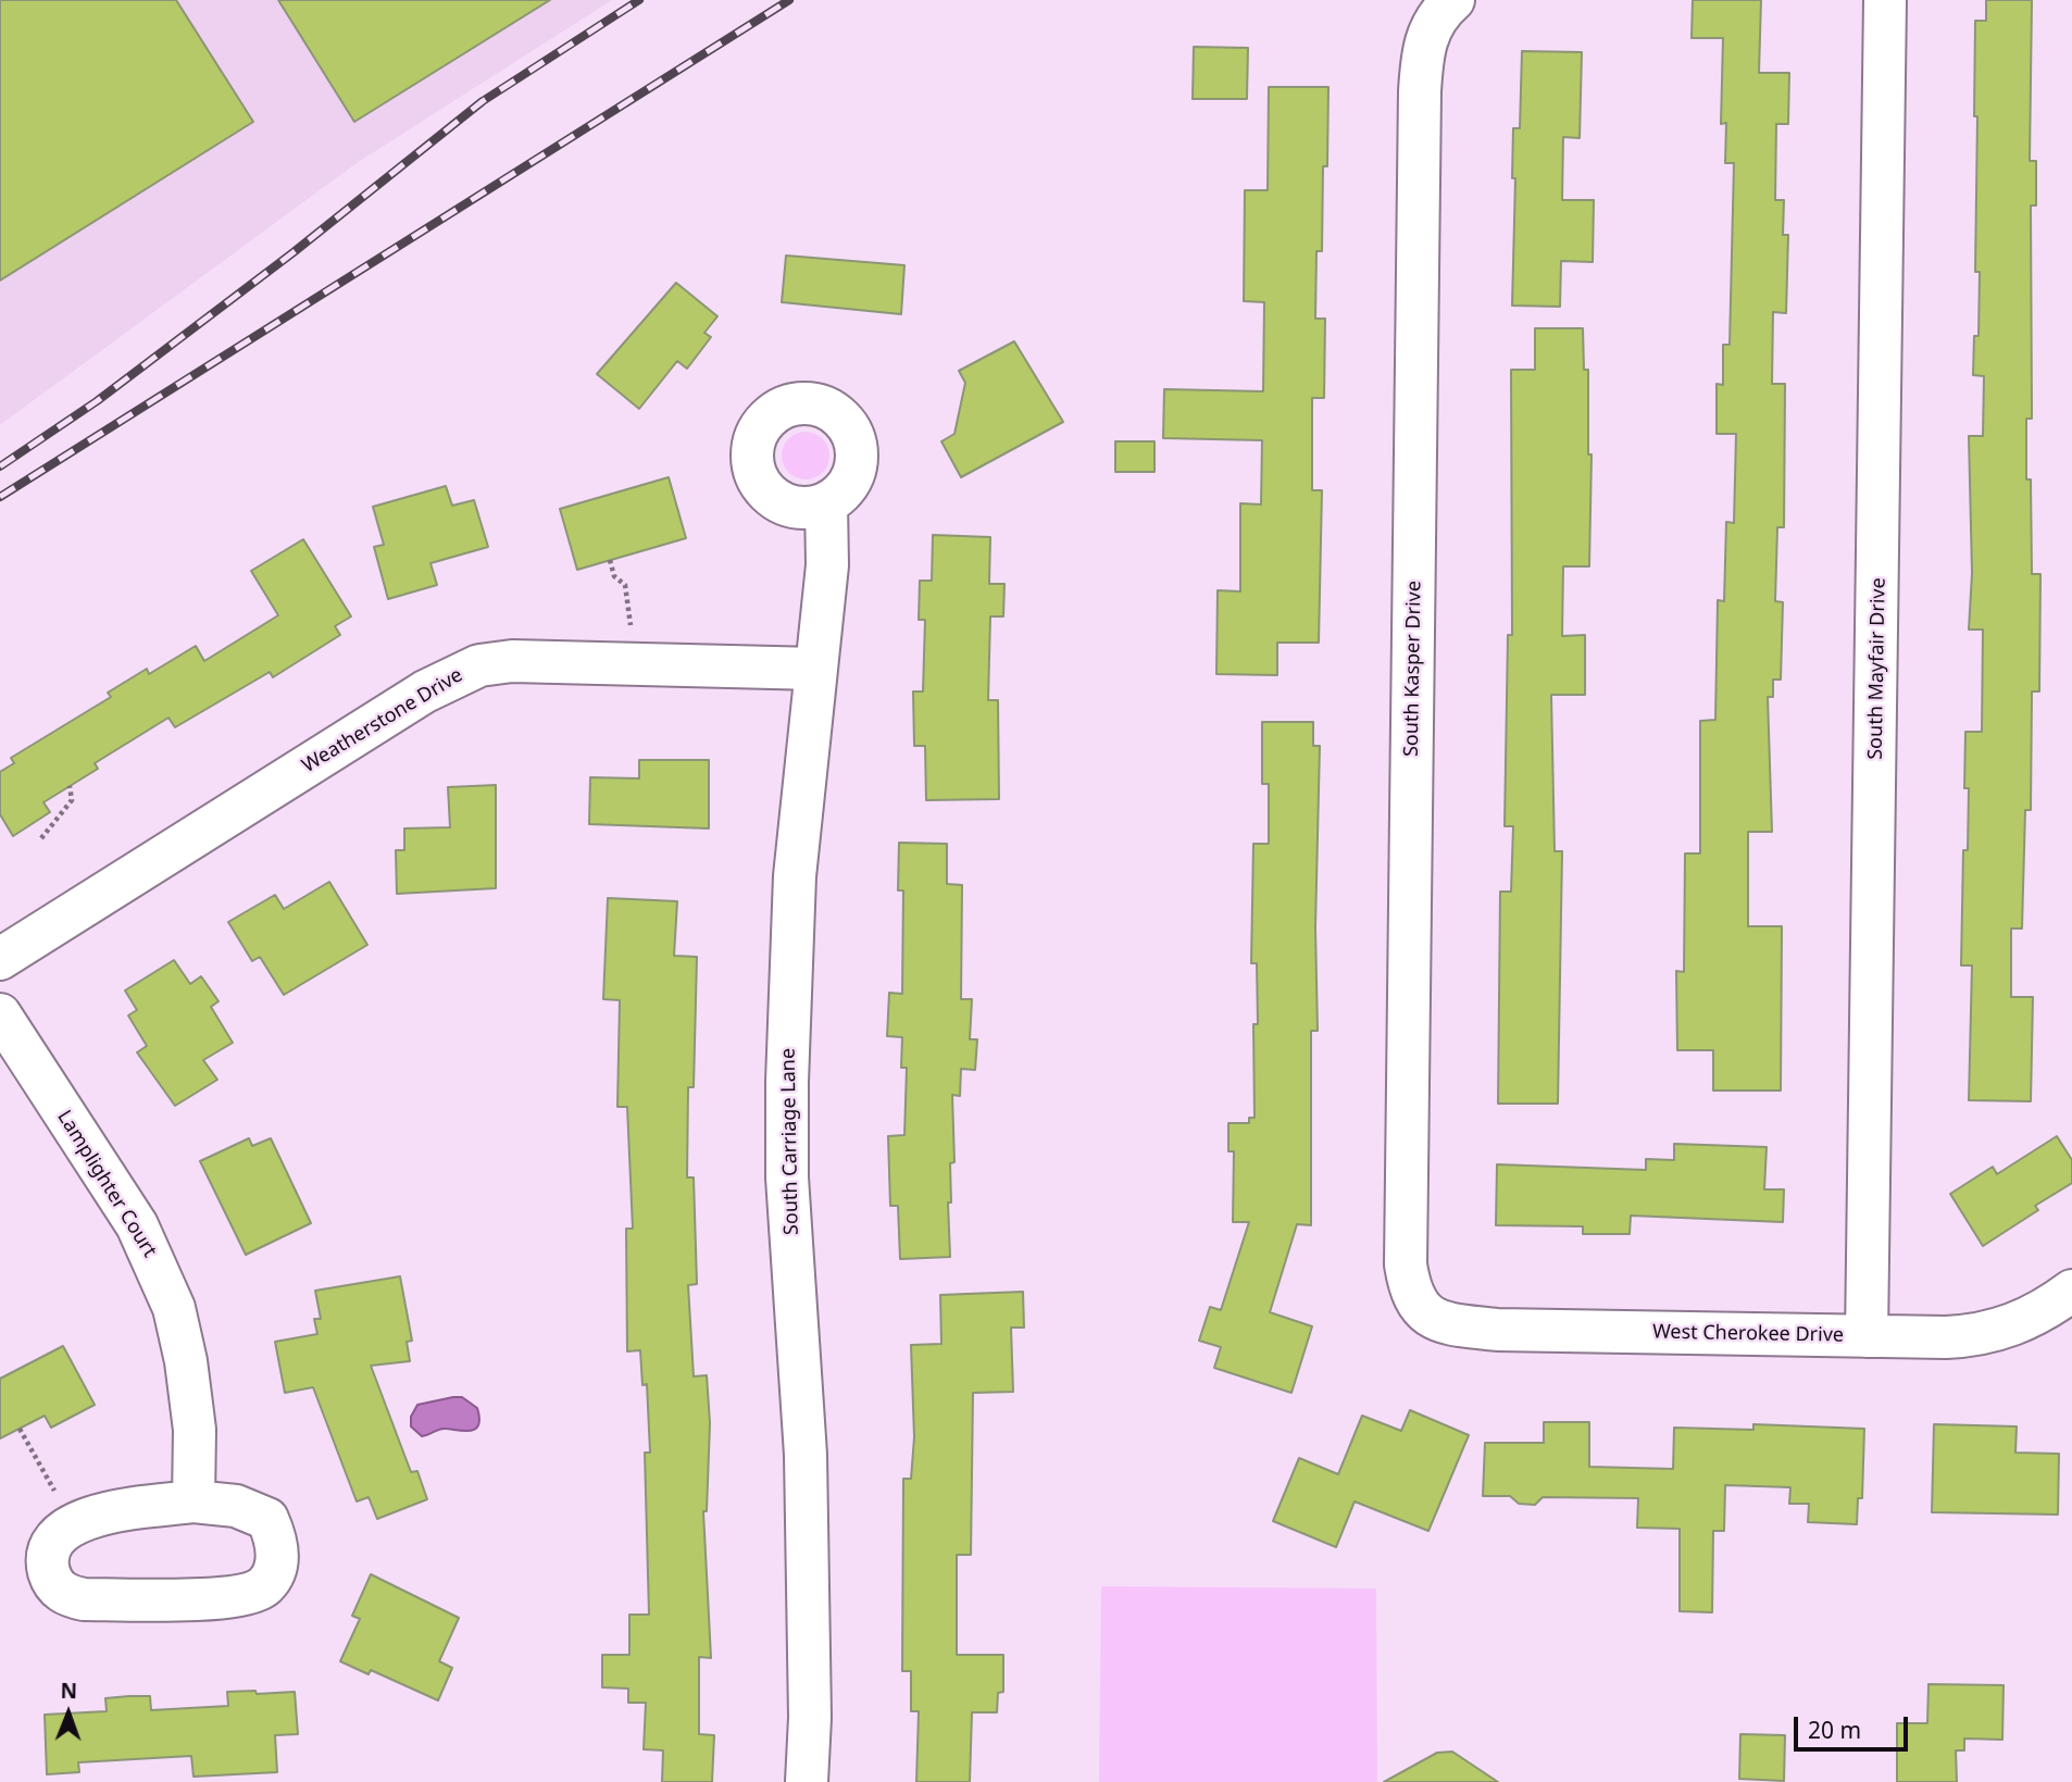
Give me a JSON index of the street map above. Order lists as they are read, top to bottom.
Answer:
{
  "streets": {
    "street": [
      "South Kasper Drive",
      "South Mayfair Drive",
      "Weatherstone Drive",
      "South Carriage Lane",
      "Lamplighter Court",
      "West Cherokee Drive"
    ]
  },
  "crossings": [
    ["South Kasper Drive", "West Cherokee Drive"],
    ["South Mayfair Drive", "West Cherokee Drive"],
    ["Weatherstone Drive", "South Carriage Lane"]
  ],
  "scale_bar": "20 m",
  "north": "top"
}
